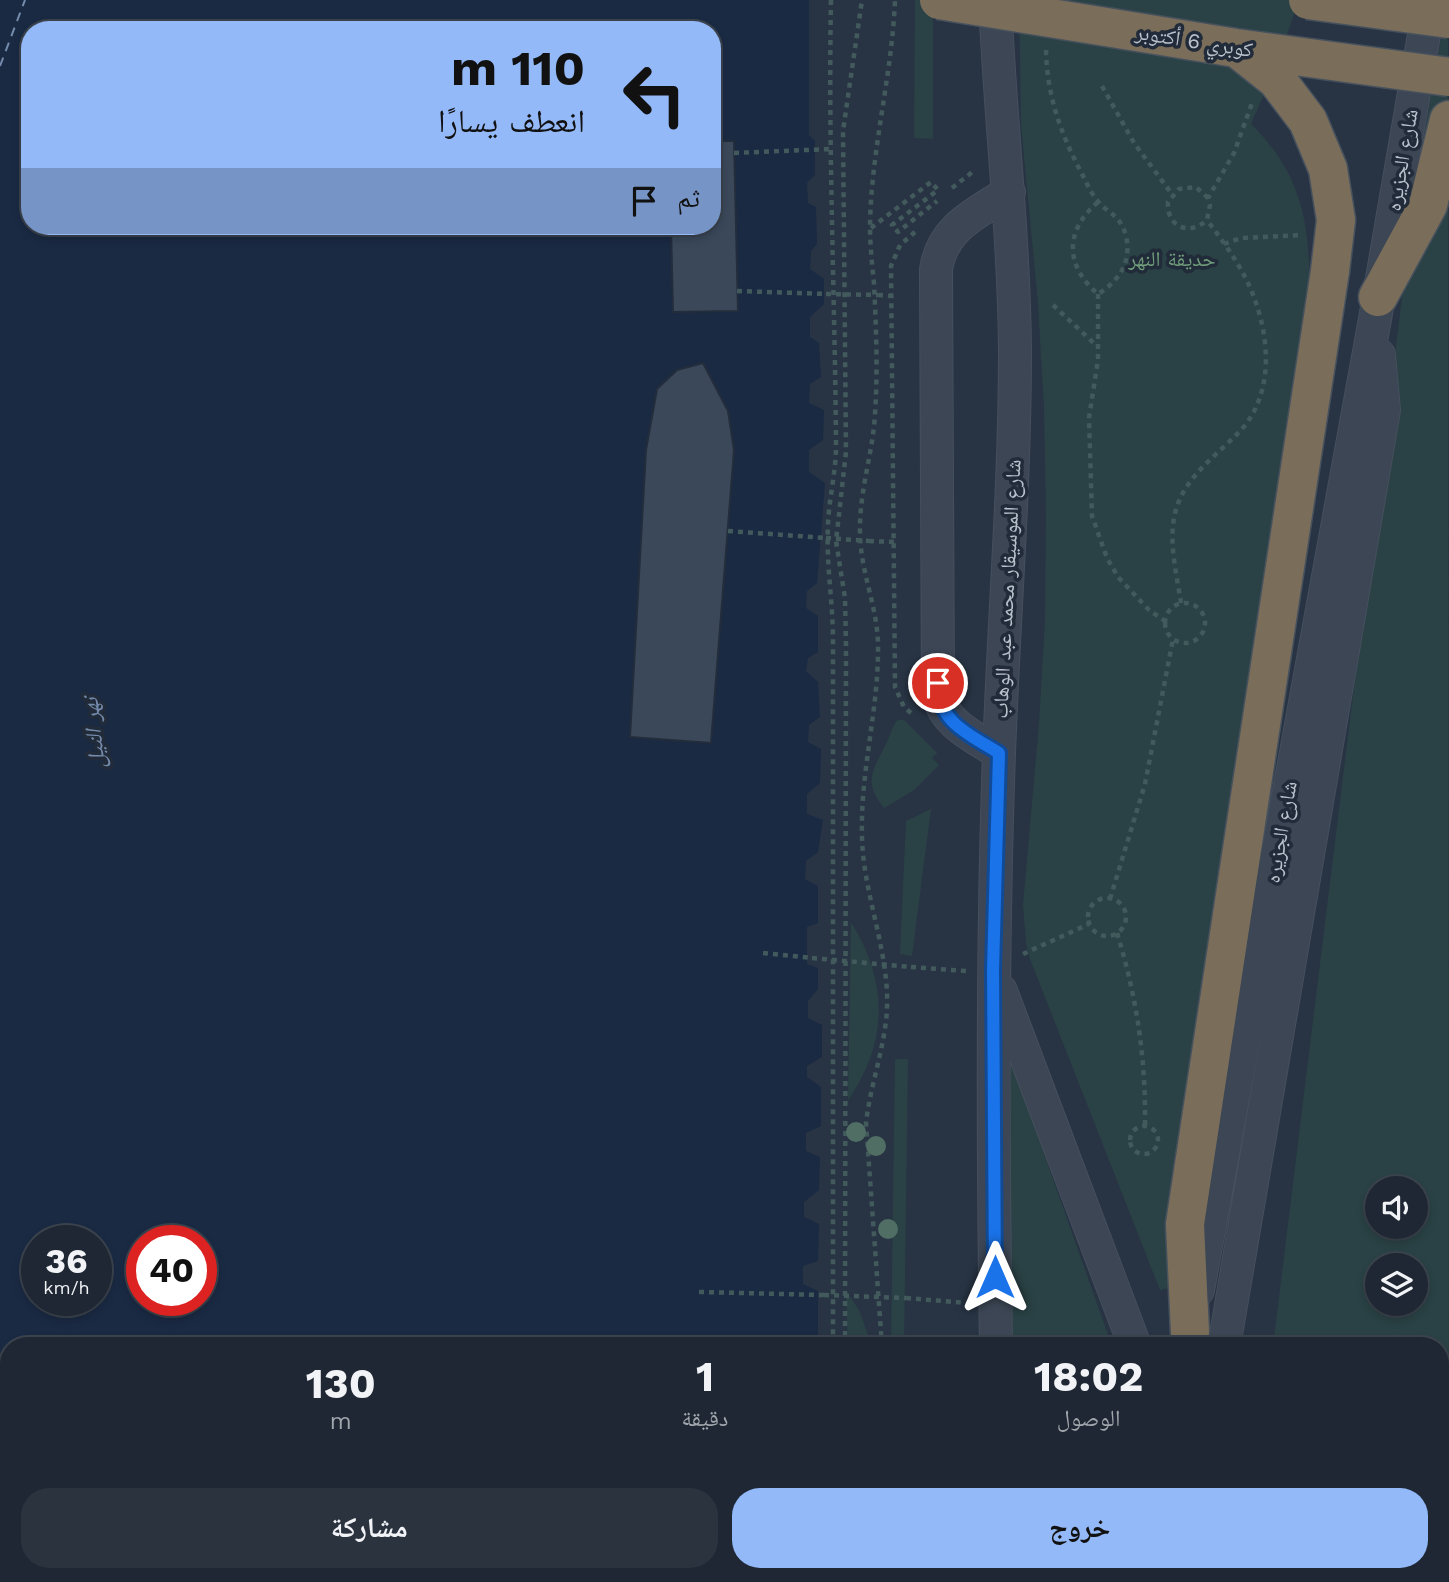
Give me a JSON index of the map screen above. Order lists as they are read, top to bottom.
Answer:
{
  "streets": {
    "highway": ["كوبري 6 أكتوبر"],
    "street": ["شارع الجزيره", "شارع الموسيقار محمد عبد الوهاب"]
  },
  "water": ["نهر النيل"],
  "parks": ["حديقة النهر"],
  "page": {
    "turn": ["110 m", "انعطف يسارًا"],
    "then": "ثم",
    "speed": "36 km/h",
    "limit": "40",
    "eta": [
      "18:02",
      "الوصول",
      "1",
      "دقيقة",
      "130",
      "m"
    ],
    "buttons": ["خروج", "مشاركة"]
  }
}
